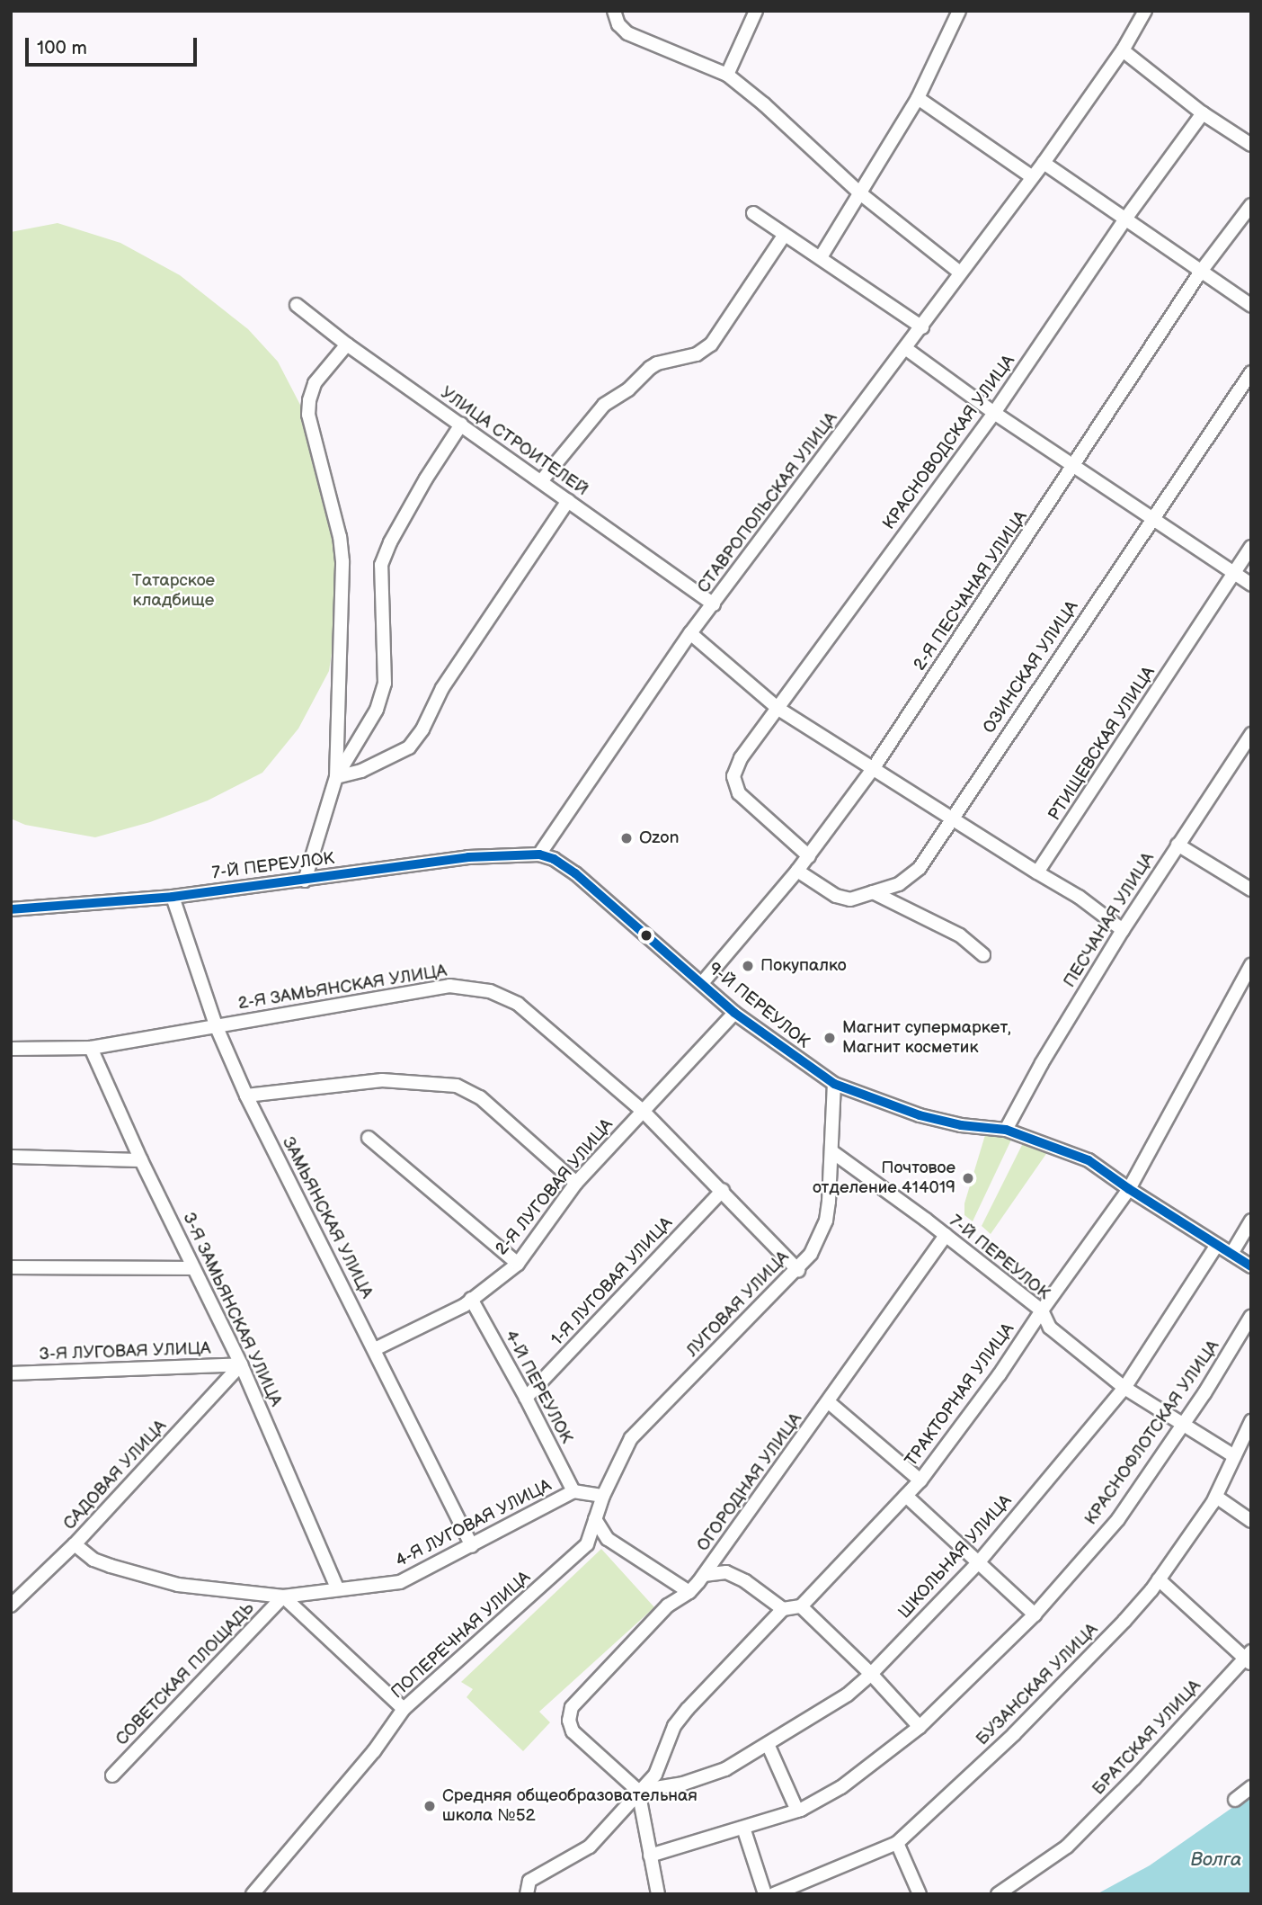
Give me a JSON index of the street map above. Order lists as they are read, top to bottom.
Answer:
{
  "streets": {
    "street": [
      "УЛИЦА СТРОИТЕЛЕЙ",
      "КРАСНОВОДСКАЯ УЛИЦА",
      "СТАВРОПОЛЬСКАЯ УЛИЦА",
      "2-Я ПЕСЧАНАЯ УЛИЦА",
      "ОЗИНСКАЯ УЛИЦА",
      "РТИЩЕВСКАЯ УЛИЦА",
      "7-Й ПЕРЕУЛОК",
      "ПЕСЧАНАЯ УЛИЦА",
      "2-Я ЗАМЬЯНСКАЯ УЛИЦА",
      "9-Й ПЕРЕУЛОК",
      "2-Я ЛУГОВАЯ УЛИЦА",
      "ЗАМЬЯНСКАЯ УЛИЦА",
      "1-Я ЛУГОВАЯ УЛИЦА",
      "ЛУГОВАЯ УЛИЦА",
      "3-Я ЗАМЬЯНСКАЯ УЛИЦА",
      "3-Я ЛУГОВАЯ УЛИЦА",
      "4-Й ПЕРЕУЛОК",
      "ТРАКТОРНАЯ УЛИЦА",
      "КРАСНОФЛОТСКАЯ УЛИЦА",
      "САДОВАЯ УЛИЦА",
      "ОГОРОДНАЯ УЛИЦА",
      "4-Я ЛУГОВАЯ УЛИЦА",
      "ШКОЛЬНАЯ УЛИЦА",
      "ПОПЕРЕЧНАЯ УЛИЦА",
      "СОВЕТСКАЯ ПЛОЩАДЬ",
      "БУЗАНСКАЯ УЛИЦА",
      "БРАТСКАЯ УЛИЦА"
    ]
  },
  "crossings": [
    ["УЛИЦА СТРОИТЕЛЕЙ", "СТАВРОПОЛЬСКАЯ УЛИЦА"],
    ["КРАСНОВОДСКАЯ УЛИЦА", "2-Я ПЕСЧАНАЯ УЛИЦА"],
    ["СТАВРОПОЛЬСКАЯ УЛИЦА", "7-Й ПЕРЕУЛОК"],
    ["СТАВРОПОЛЬСКАЯ УЛИЦА", "9-Й ПЕРЕУЛОК"],
    ["2-Я ПЕСЧАНАЯ УЛИЦА", "ОЗИНСКАЯ УЛИЦА"],
    ["2-Я ПЕСЧАНАЯ УЛИЦА", "9-Й ПЕРЕУЛОК"],
    ["7-Й ПЕРЕУЛОК", "9-Й ПЕРЕУЛОК"],
    ["7-Й ПЕРЕУЛОК", "ЗАМЬЯНСКАЯ УЛИЦА"],
    ["7-Й ПЕРЕУЛОК", "ЛУГОВАЯ УЛИЦА"],
    ["7-Й ПЕРЕУЛОК", "ТРАКТОРНАЯ УЛИЦА"],
    ["7-Й ПЕРЕУЛОК", "КРАСНОФЛОТСКАЯ УЛИЦА"],
    ["7-Й ПЕРЕУЛОК", "ОГОРОДНАЯ УЛИЦА"],
    ["7-Й ПЕРЕУЛОК", "ШКОЛЬНАЯ УЛИЦА"],
    ["7-Й ПЕРЕУЛОК", "БУЗАНСКАЯ УЛИЦА"],
    ["ПЕСЧАНАЯ УЛИЦА", "9-Й ПЕРЕУЛОК"],
    ["2-Я ЗАМЬЯНСКАЯ УЛИЦА", "2-Я ЛУГОВАЯ УЛИЦА"],
    ["2-Я ЗАМЬЯНСКАЯ УЛИЦА", "ЗАМЬЯНСКАЯ УЛИЦА"],
    ["2-Я ЗАМЬЯНСКАЯ УЛИЦА", "1-Я ЛУГОВАЯ УЛИЦА"],
    ["2-Я ЗАМЬЯНСКАЯ УЛИЦА", "ЛУГОВАЯ УЛИЦА"],
    ["2-Я ЗАМЬЯНСКАЯ УЛИЦА", "3-Я ЗАМЬЯНСКАЯ УЛИЦА"],
    ["9-Й ПЕРЕУЛОК", "2-Я ЛУГОВАЯ УЛИЦА"],
    ["9-Й ПЕРЕУЛОК", "ЛУГОВАЯ УЛИЦА"],
    ["9-Й ПЕРЕУЛОК", "ТРАКТОРНАЯ УЛИЦА"],
    ["9-Й ПЕРЕУЛОК", "ШКОЛЬНАЯ УЛИЦА"],
    ["2-Я ЛУГОВАЯ УЛИЦА", "ЗАМЬЯНСКАЯ УЛИЦА"],
    ["2-Я ЛУГОВАЯ УЛИЦА", "4-Й ПЕРЕУЛОК"],
    ["ЗАМЬЯНСКАЯ УЛИЦА", "4-Я ЛУГОВАЯ УЛИЦА"],
    ["1-Я ЛУГОВАЯ УЛИЦА", "4-Й ПЕРЕУЛОК"],
    ["ЛУГОВАЯ УЛИЦА", "4-Я ЛУГОВАЯ УЛИЦА"],
    ["ЛУГОВАЯ УЛИЦА", "ПОПЕРЕЧНАЯ УЛИЦА"],
    ["3-Я ЗАМЬЯНСКАЯ УЛИЦА", "3-Я ЛУГОВАЯ УЛИЦА"],
    ["3-Я ЗАМЬЯНСКАЯ УЛИЦА", "САДОВАЯ УЛИЦА"],
    ["3-Я ЗАМЬЯНСКАЯ УЛИЦА", "4-Я ЛУГОВАЯ УЛИЦА"],
    ["3-Я ЛУГОВАЯ УЛИЦА", "САДОВАЯ УЛИЦА"],
    ["4-Й ПЕРЕУЛОК", "4-Я ЛУГОВАЯ УЛИЦА"],
    ["САДОВАЯ УЛИЦА", "4-Я ЛУГОВАЯ УЛИЦА"],
    ["ОГОРОДНАЯ УЛИЦА", "ШКОЛЬНАЯ УЛИЦА"],
    ["4-Я ЛУГОВАЯ УЛИЦА", "СОВЕТСКАЯ ПЛОЩАДЬ"]
  ],
  "water": ["Волга"],
  "parks": ["Татарское кладбище"],
  "places": [
    "Ozon",
    "Покупалко",
    "Магнит супермаркет, Магнит косметик",
    "Почтовое отделение 414019",
    "Средняя общеобразовательная школа №52"
  ],
  "scale_bar": "100 m"
}
